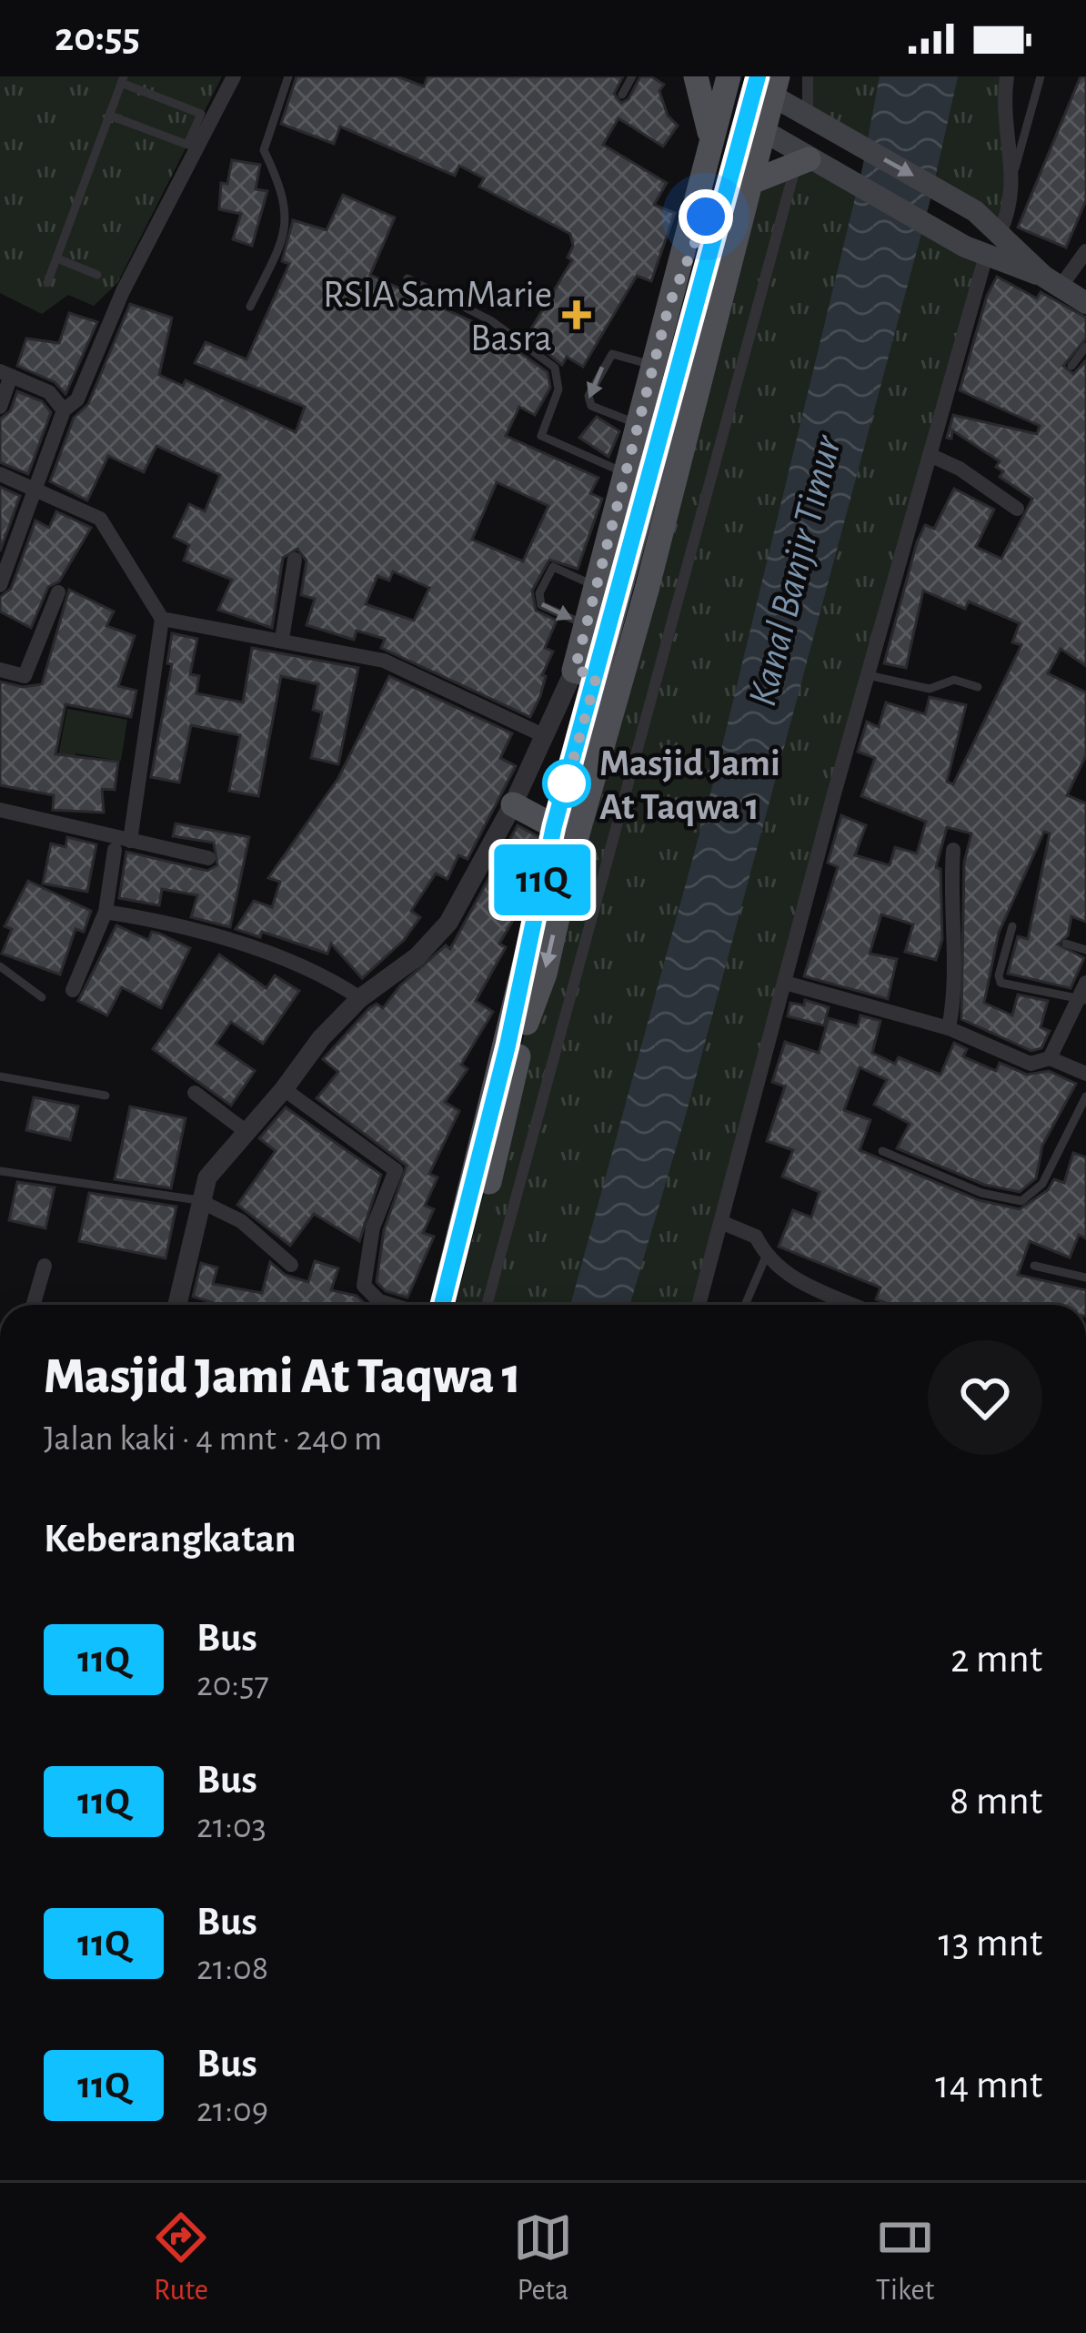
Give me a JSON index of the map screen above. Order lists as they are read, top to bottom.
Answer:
{
  "water": ["Kanal Banjir Timur"],
  "places": {
    "health": ["RSIA SamMarie Basra"],
    "other": ["Masjid Jami At Taqwa 1"]
  },
  "lines": ["bus line 11Q"],
  "page": {
    "status": "20:55",
    "on_map": "11Q",
    "heading": [
      ["Masjid Jami At Taqwa 1", "Jalan kaki · 4 mnt · 240 m"],
      "Keberangkatan"
    ],
    "list": [
      {
        "mark": "11Q",
        "name": "Bus",
        "note": "20:57",
        "value": "2 mnt"
      },
      {
        "mark": "11Q",
        "name": "Bus",
        "note": "21:03",
        "value": "8 mnt"
      },
      {
        "mark": "11Q",
        "name": "Bus",
        "note": "21:08",
        "value": "13 mnt"
      },
      {
        "mark": "11Q",
        "name": "Bus",
        "note": "21:09",
        "value": "14 mnt"
      }
    ],
    "tabs": ["Rute", "Peta", "Tiket"]
  }
}
